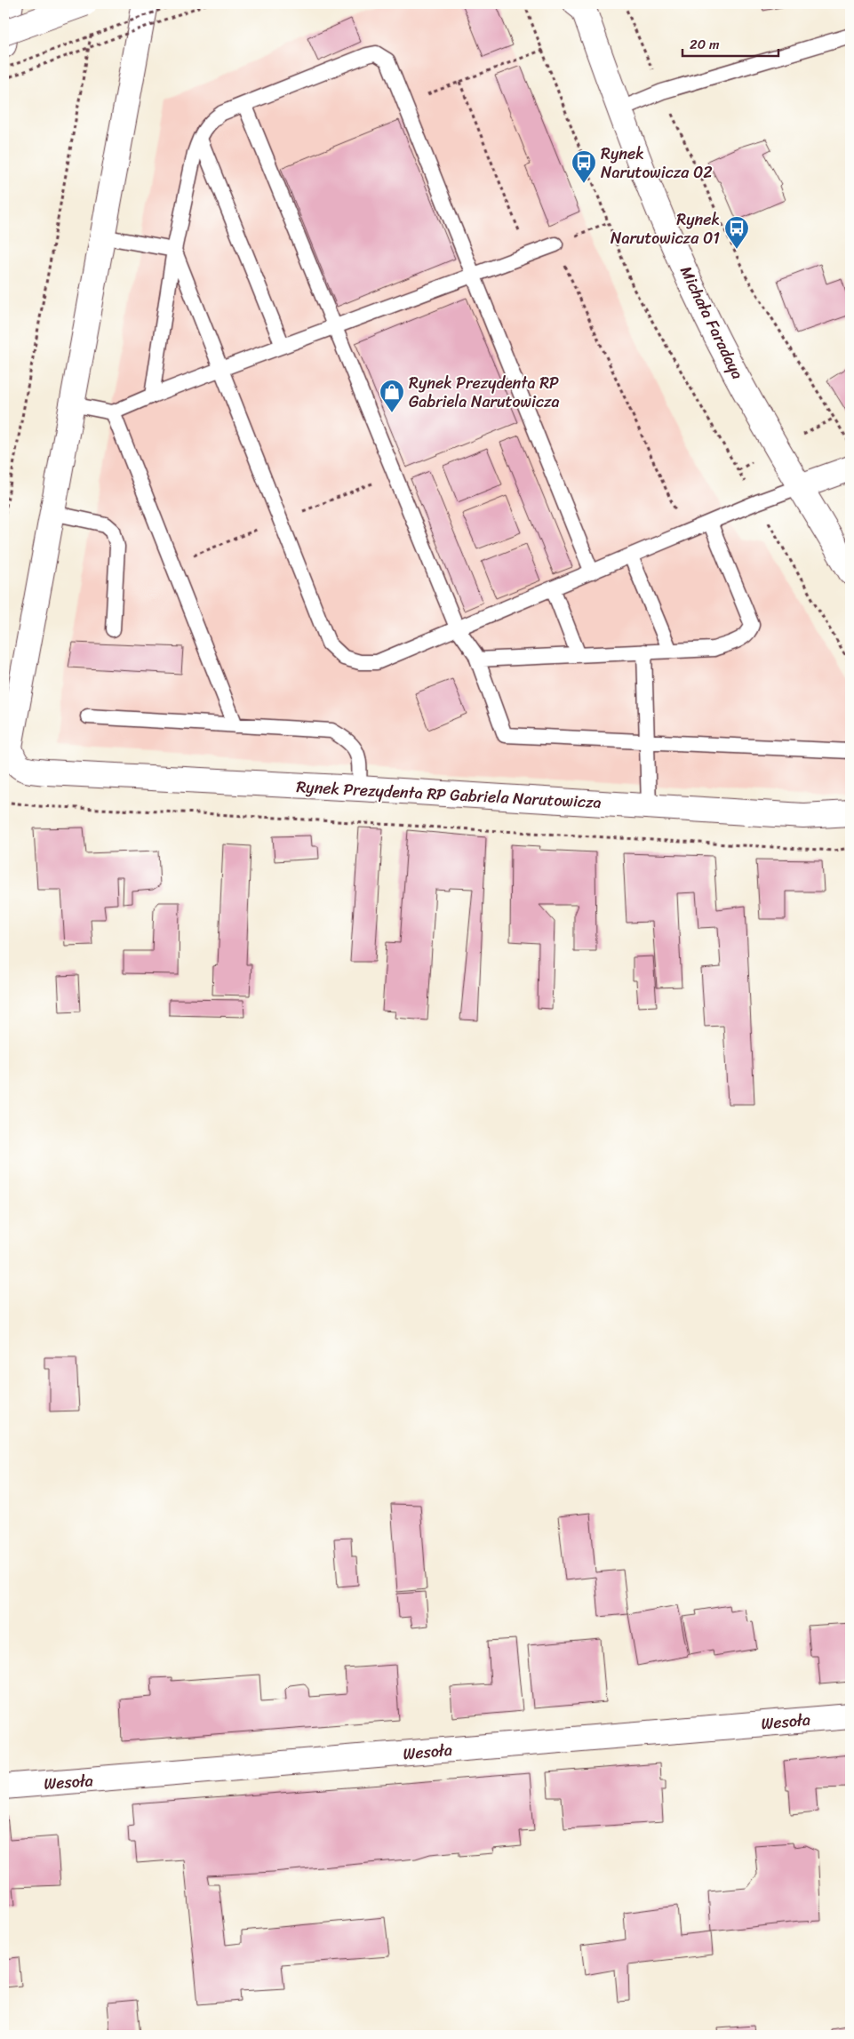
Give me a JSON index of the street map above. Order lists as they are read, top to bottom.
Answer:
{
  "streets": {
    "street": ["Michała Faradaya", "Rynek Prezydenta RP Gabriela Narutowicza", "Wesoła"]
  },
  "places": {
    "bus stop": ["Rynek Narutowicza 02", "Rynek Narutowicza 01"],
    "shop": ["Rynek Prezydenta RP Gabriela Narutowicza"]
  },
  "scale_bar": "20 m"
}
